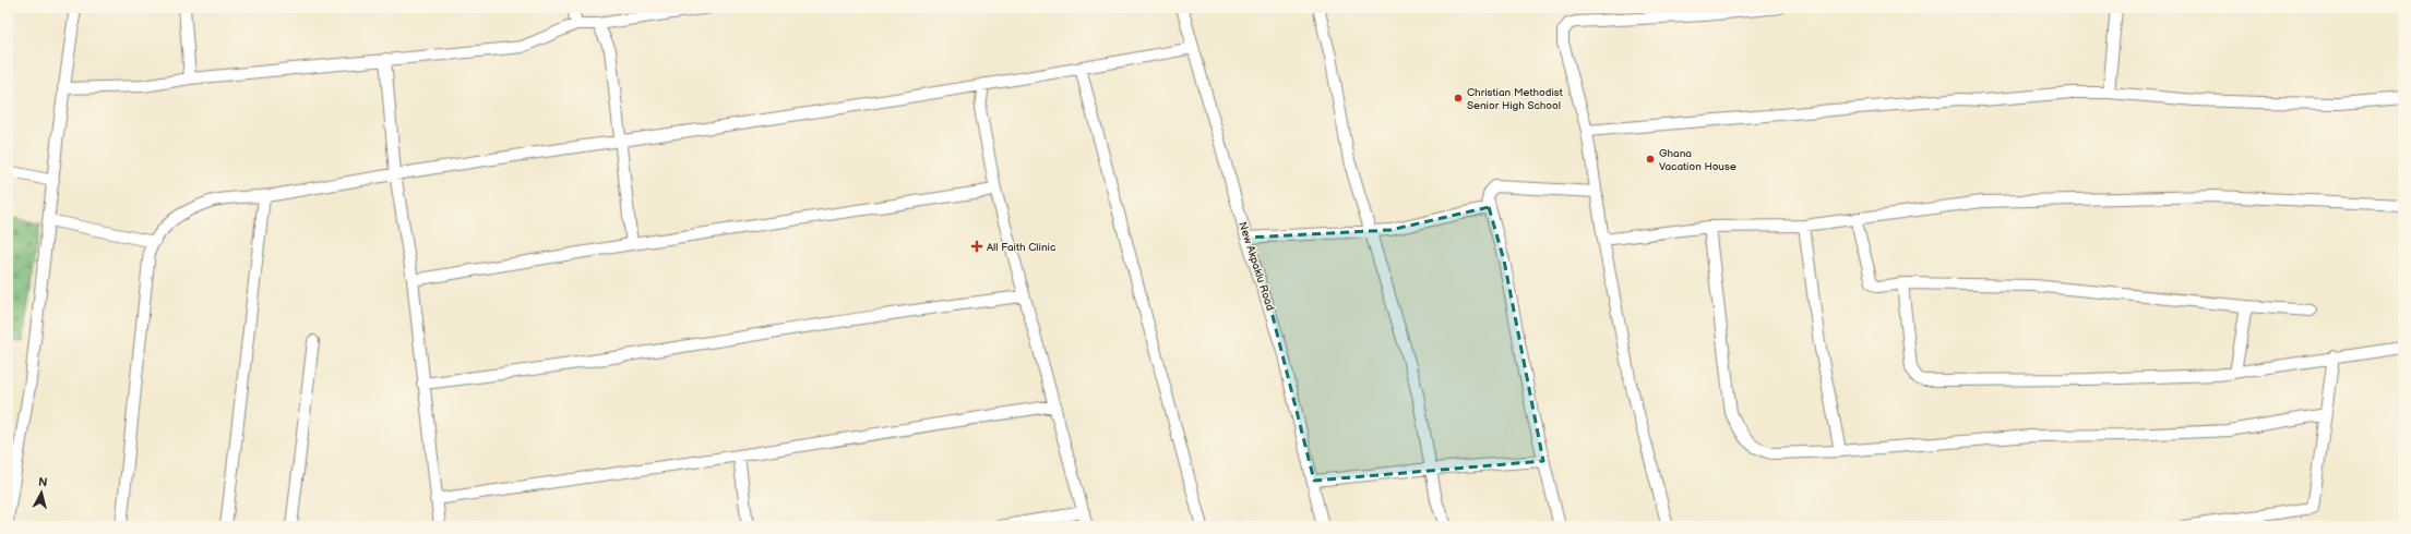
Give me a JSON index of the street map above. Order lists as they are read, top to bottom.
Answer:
{
  "streets": {
    "street": ["New Akpaklu Road"]
  },
  "places": {
    "other": ["Christian Methodist Senior High School", "Ghana Vacation House"],
    "health": ["All Faith Clinic"]
  },
  "north": "top"
}
